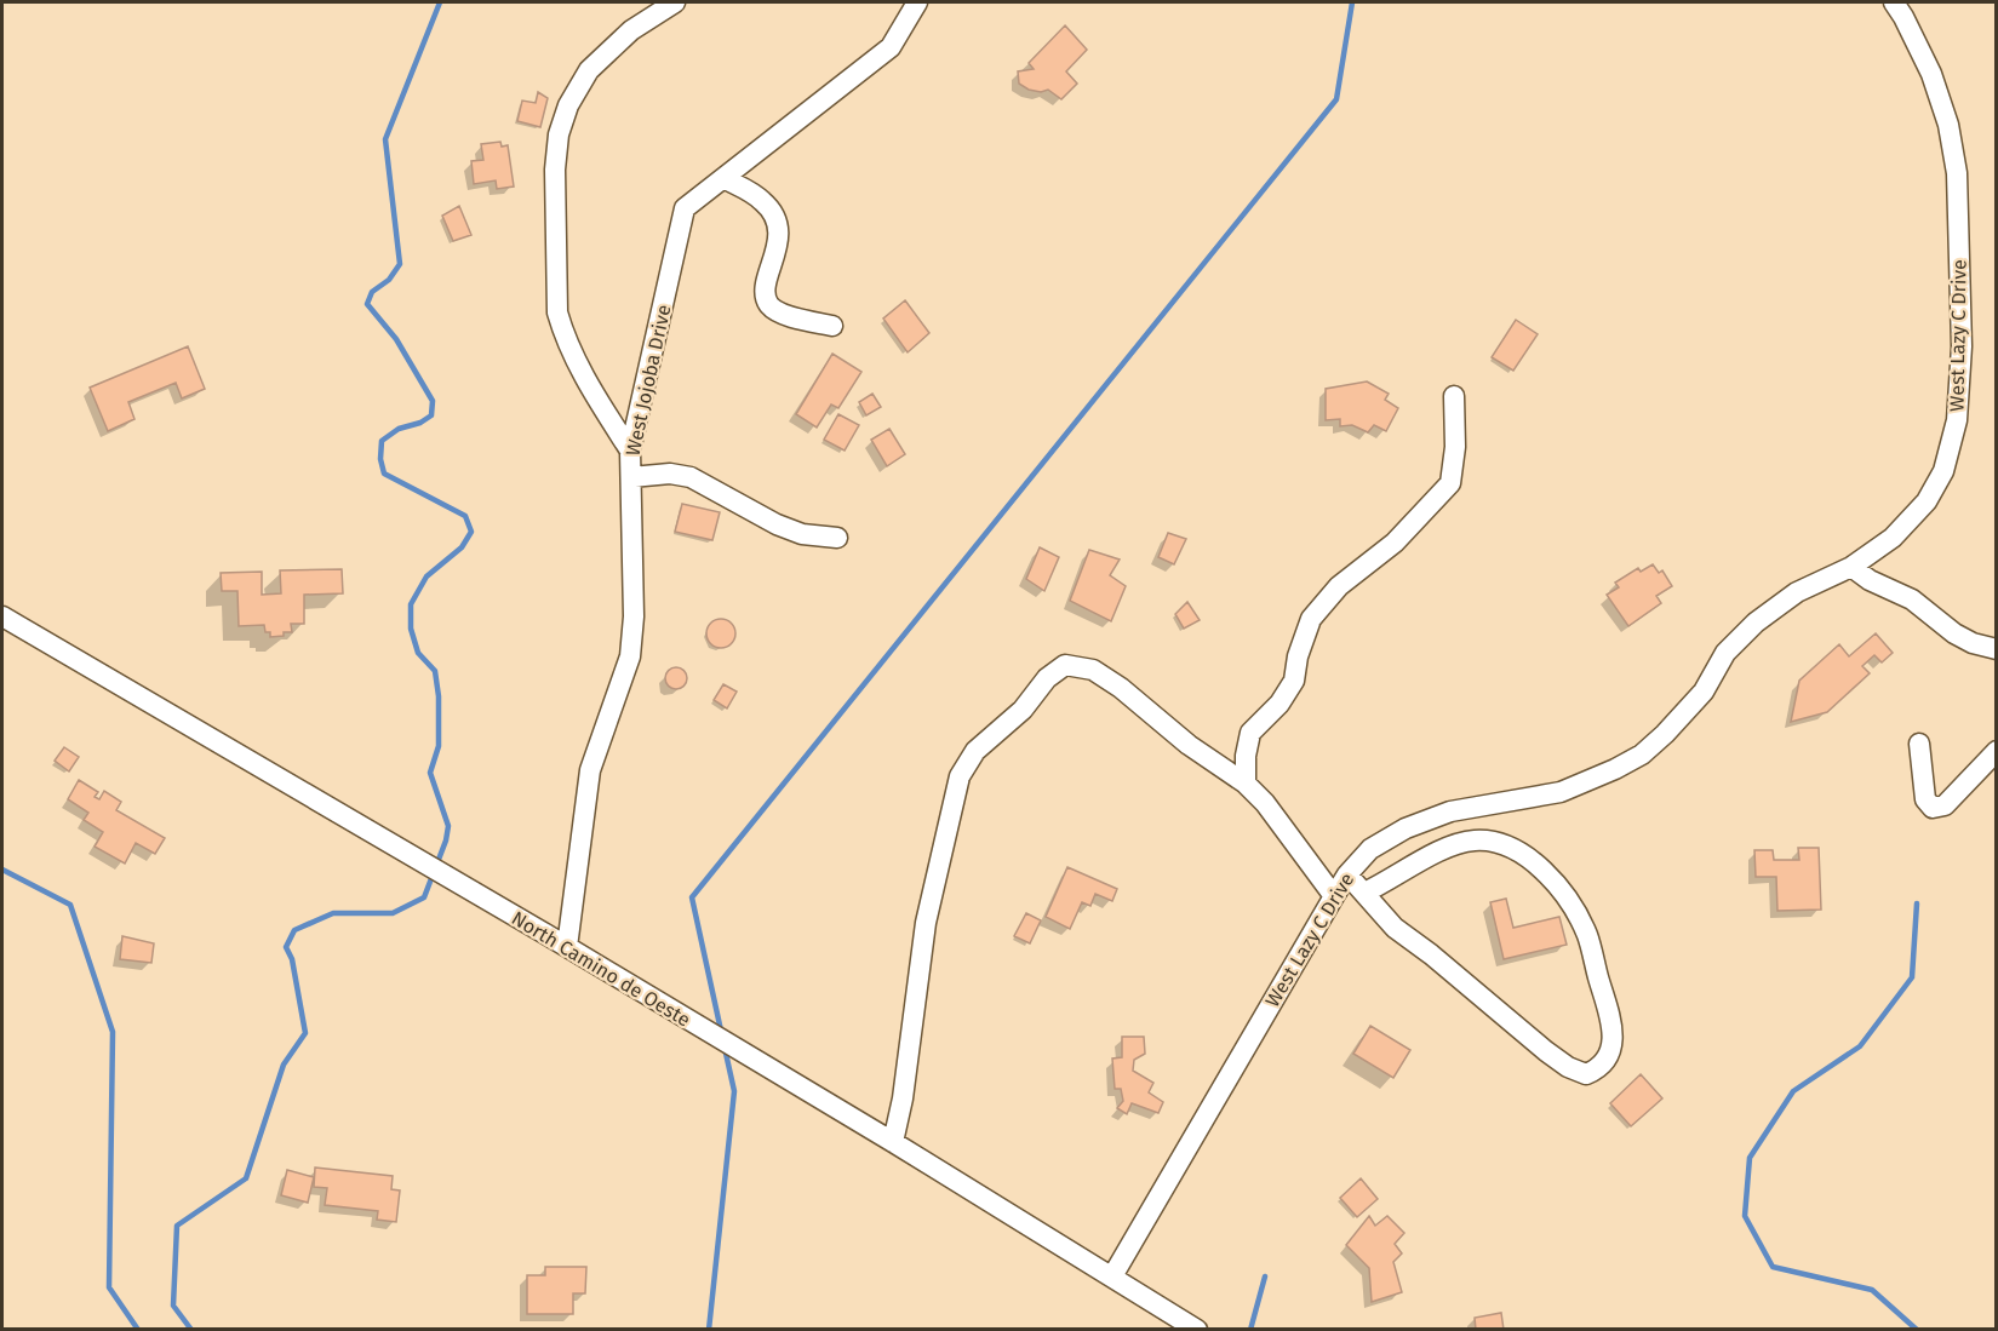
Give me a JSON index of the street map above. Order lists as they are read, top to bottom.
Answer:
{
  "streets": {
    "street": ["West Lazy C Drive", "West Jojoba Drive", "North Camino de Oeste"]
  },
  "crossings": [
    ["West Lazy C Drive", "North Camino de Oeste"],
    ["West Jojoba Drive", "North Camino de Oeste"]
  ]
}
